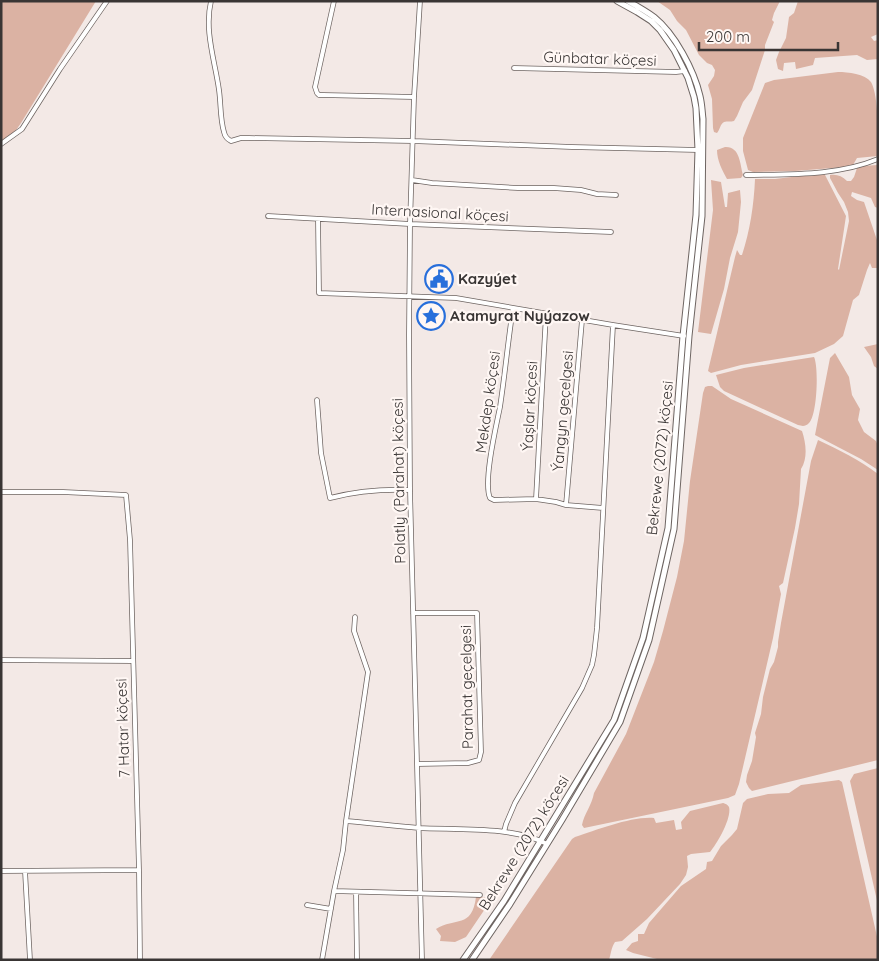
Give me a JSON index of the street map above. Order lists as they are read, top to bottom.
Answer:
{
  "streets": {
    "main road": ["Bekrewe (2072) köçesi"],
    "street": [
      "Günbatar köçesi",
      "Internasional köçesi",
      "Mekdep köçesi",
      "Ýaşlar köçesi",
      "Ýangyn geçelgesi",
      "Polatly (Parahat) köçesi",
      "Parahat geçelgesi",
      "7 Hatar köçesi"
    ]
  },
  "crossings": [
    ["Günbatar köçesi", "Bekrewe (2072) köçesi"],
    ["Internasional köçesi", "Polatly (Parahat) köçesi"],
    ["Mekdep köçesi", "Ýaşlar köçesi"],
    ["Polatly (Parahat) köçesi", "Parahat geçelgesi"]
  ],
  "places": {
    "public building": ["Kazyýet"],
    "place": ["Atamyrat Nyýazow"]
  },
  "scale_bar": "200 m"
}
